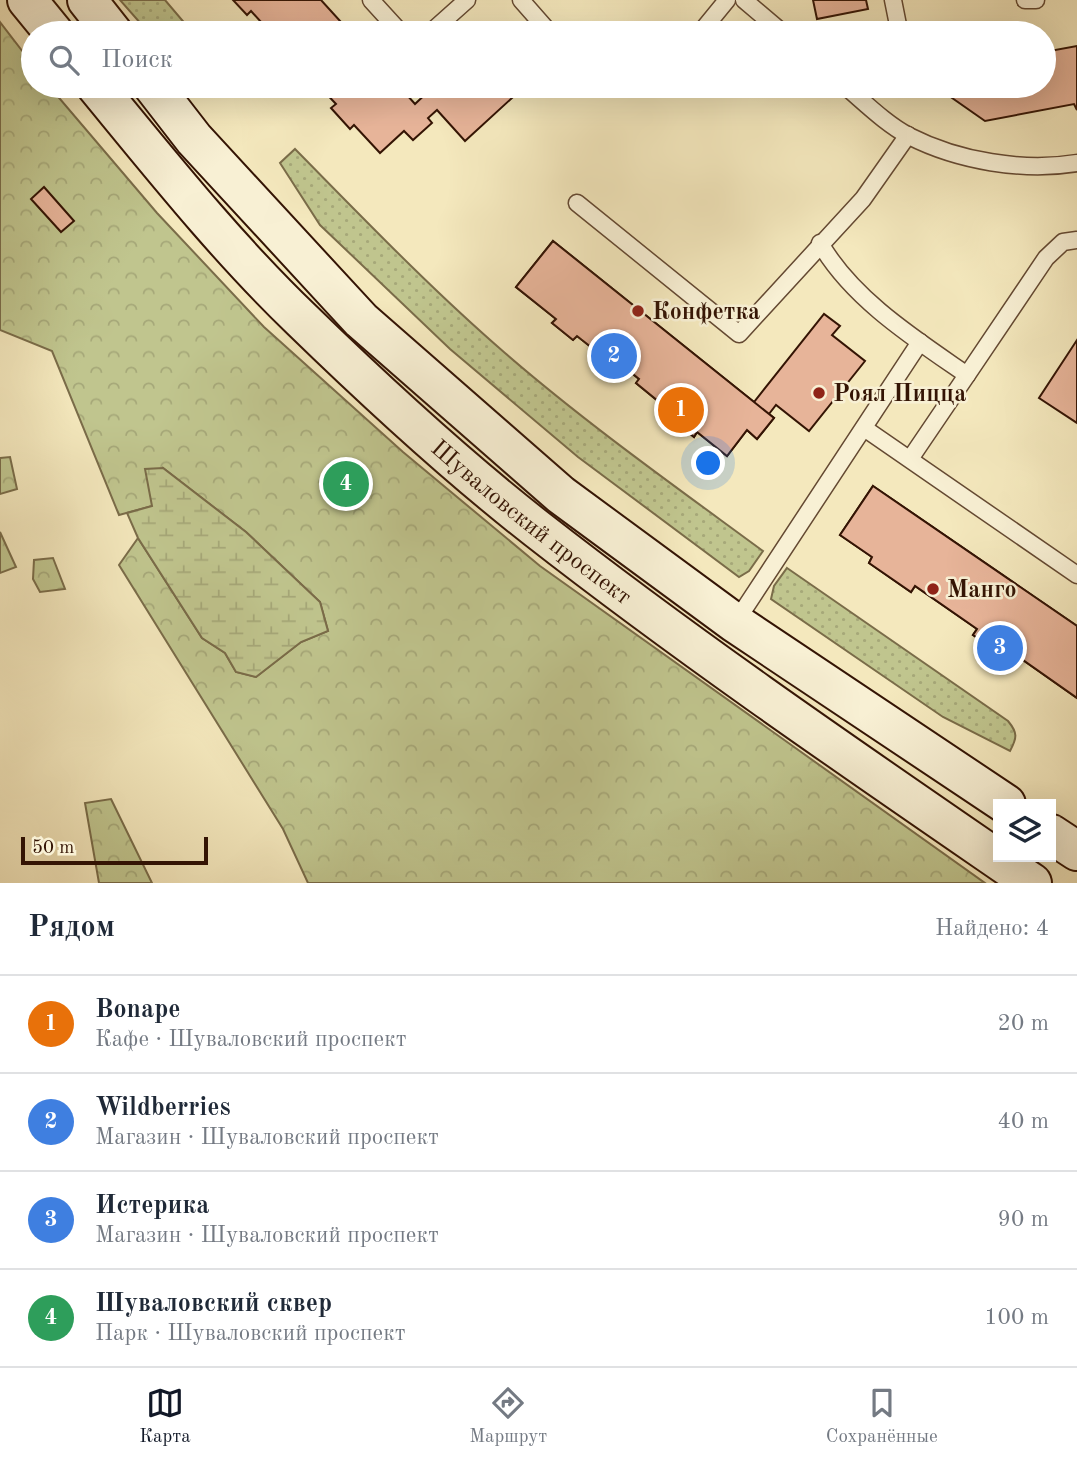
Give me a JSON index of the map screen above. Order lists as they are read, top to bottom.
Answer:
{
  "streets": {
    "street": ["Шуваловский проспект"]
  },
  "places": ["Конфетка", "Роял Пицца", "Манго"],
  "scale_bar": "50 m",
  "page": {
    "search": "Поиск",
    "pins": [
      "2",
      "1",
      "4",
      "3"
    ],
    "scale": "50 m",
    "heading": ["Рядом", "Найдено: 4"],
    "list": [
      {
        "mark": "1",
        "name": "Bonape",
        "note": "Кафе · Шуваловский проспект",
        "value": "20 m"
      },
      {
        "mark": "2",
        "name": "Wildberries",
        "note": "Магазин · Шуваловский проспект",
        "value": "40 m"
      },
      {
        "mark": "3",
        "name": "Истерика",
        "note": "Магазин · Шуваловский проспект",
        "value": "90 m"
      },
      {
        "mark": "4",
        "name": "Шуваловский сквер",
        "note": "Парк · Шуваловский проспект",
        "value": "100 m"
      }
    ],
    "nav": ["Карта", "Маршрут", "Сохранённые"]
  }
}
